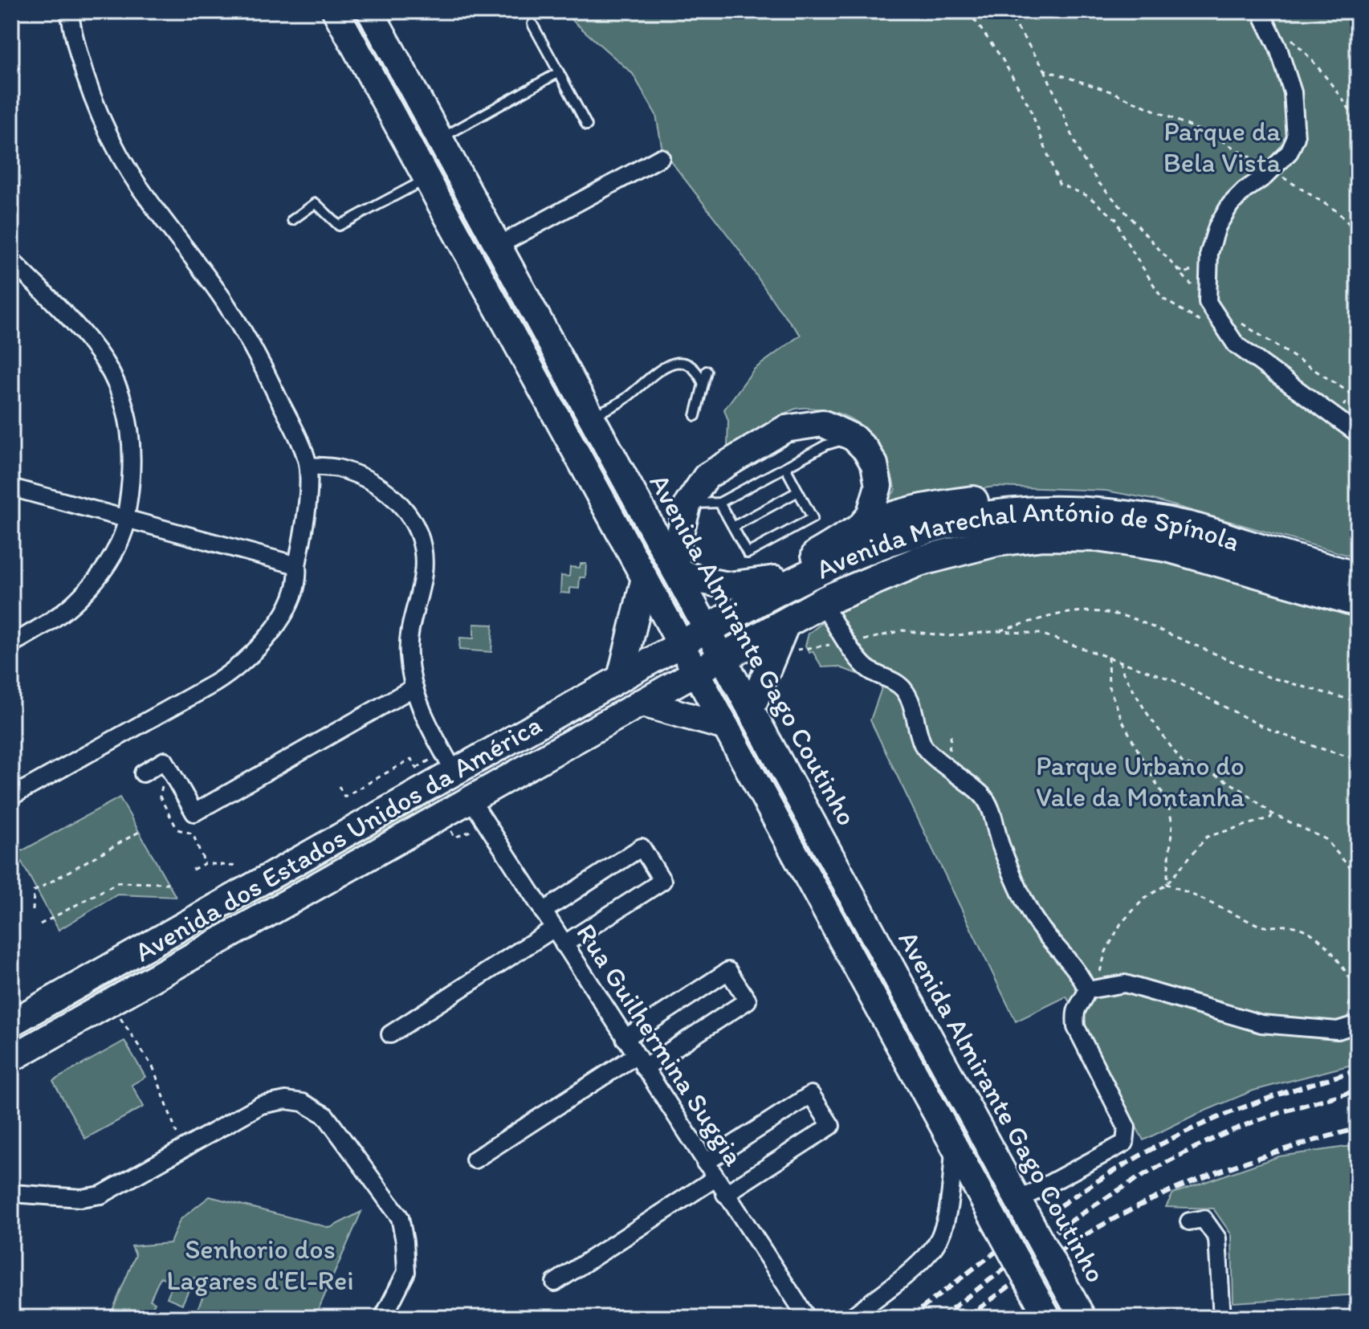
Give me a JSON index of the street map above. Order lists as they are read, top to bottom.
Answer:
{
  "streets": {
    "highway": ["Avenida Marechal António de Spínola"],
    "main road": ["Avenida Almirante Gago Coutinho", "Avenida dos Estados Unidos da América"],
    "street": ["Rua Guilhermina Suggia"]
  },
  "crossings": [
    ["Avenida Marechal António de Spínola", "Avenida Almirante Gago Coutinho"],
    ["Avenida Marechal António de Spínola", "Avenida dos Estados Unidos da América"],
    ["Avenida Almirante Gago Coutinho", "Avenida dos Estados Unidos da América"],
    ["Avenida dos Estados Unidos da América", "Rua Guilhermina Suggia"]
  ],
  "parks": ["Parque da Bela Vista", "Parque Urbano do Vale da Montanha", "Senhorio dos Lagares d'El-Rei"]
}
